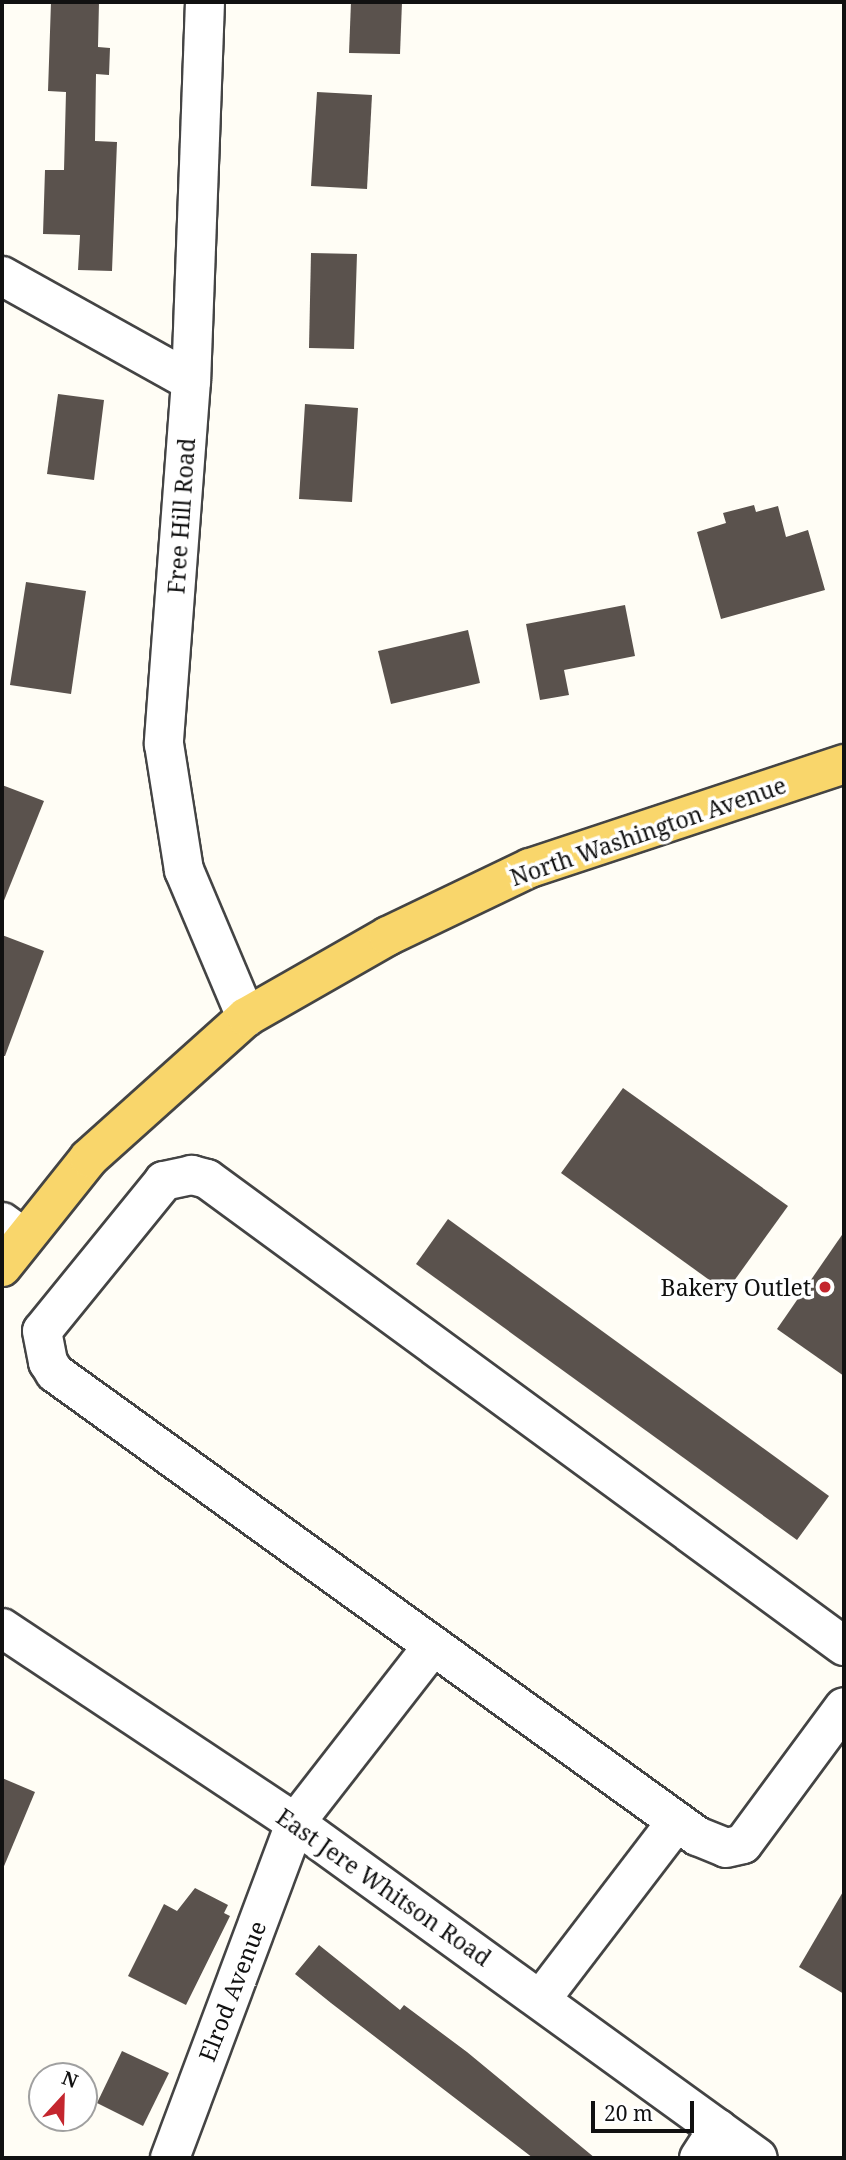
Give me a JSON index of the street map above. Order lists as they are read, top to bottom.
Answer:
{
  "streets": {
    "main road": ["North Washington Avenue"],
    "street": ["Free Hill Road", "East Jere Whitson Road", "Elrod Avenue"]
  },
  "crossings": [
    ["Free Hill Road", "North Washington Avenue"],
    ["East Jere Whitson Road", "Elrod Avenue"]
  ],
  "places": ["Bakery Outlet"],
  "scale_bar": "20 m",
  "north": "top"
}
